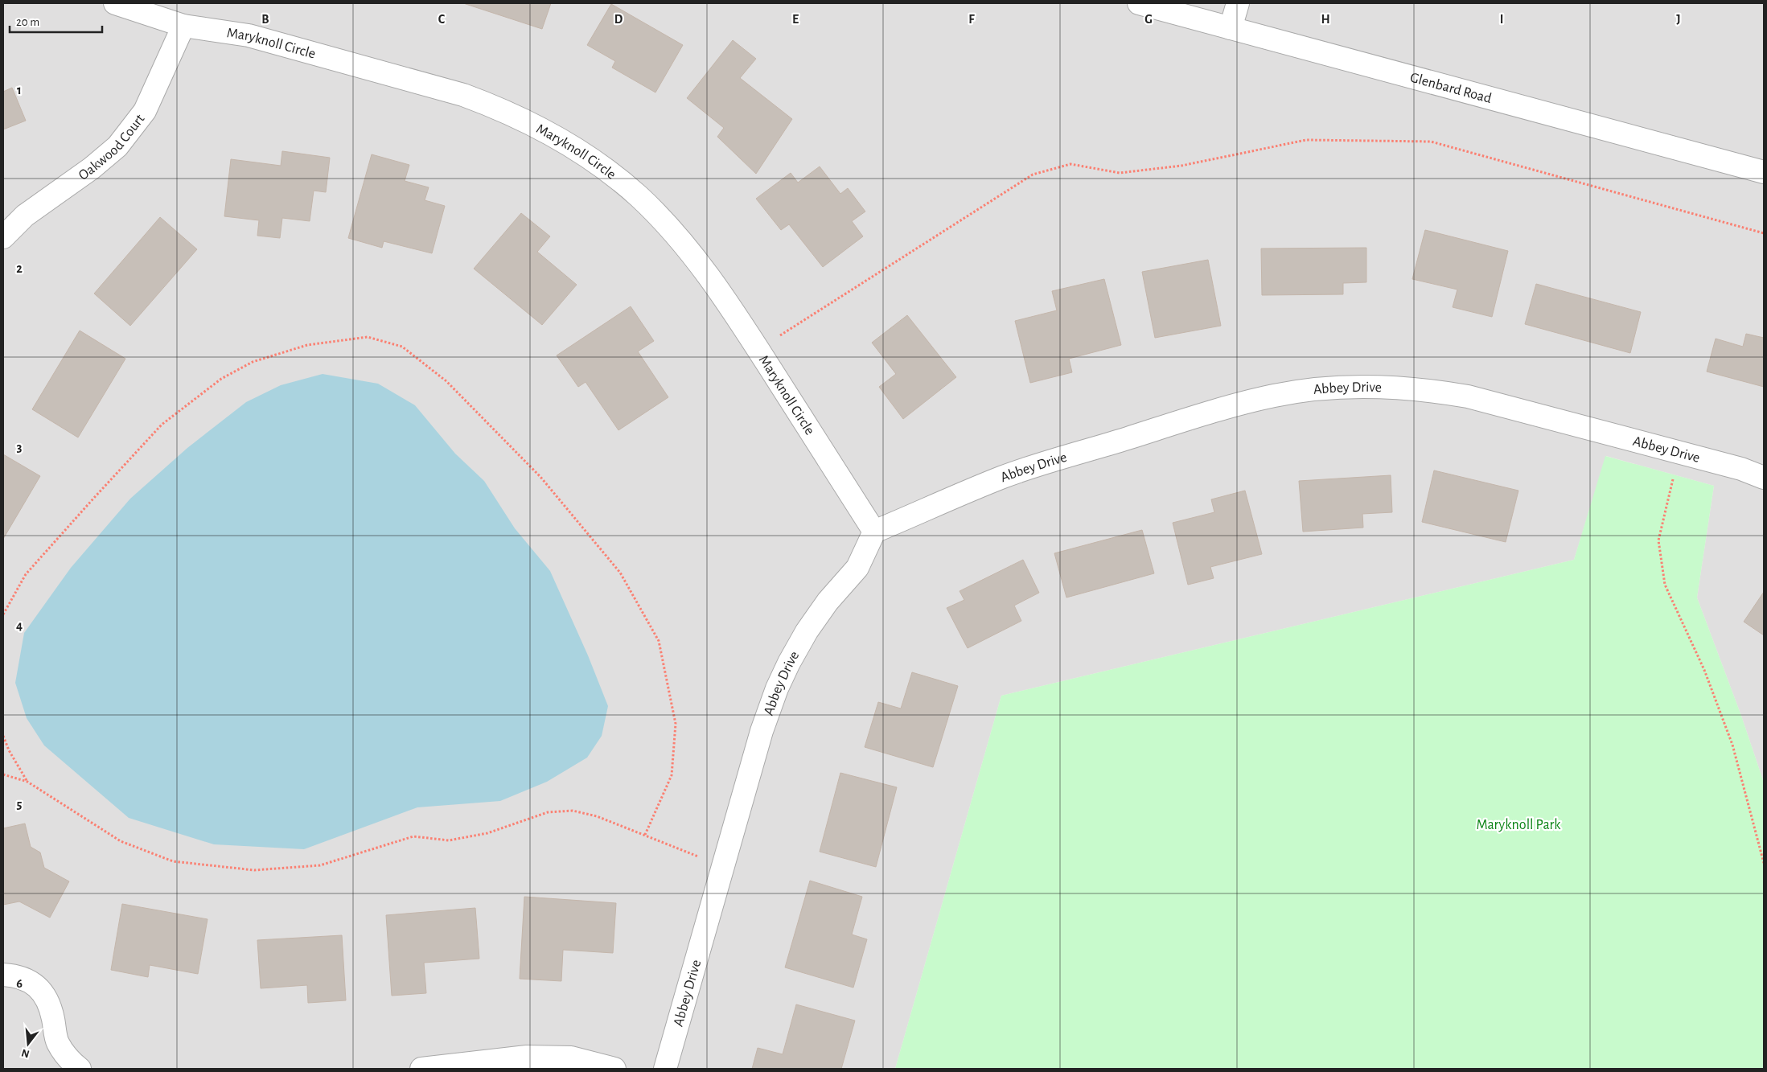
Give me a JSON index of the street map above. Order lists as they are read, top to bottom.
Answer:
{
  "streets": {
    "street": [
      "Maryknoll Circle",
      "Glenbard Road",
      "Oakwood Court",
      "Abbey Drive"
    ]
  },
  "crossings": [
    ["Maryknoll Circle", "Oakwood Court"],
    ["Maryknoll Circle", "Abbey Drive"]
  ],
  "parks": ["Maryknoll Park"],
  "scale_bar": "20 m",
  "north": "bottom",
  "grid": {
    "columns": [
      "B",
      "C",
      "D",
      "E",
      "F",
      "G",
      "H",
      "I",
      "J"
    ],
    "rows": [
      "1",
      "2",
      "3",
      "4",
      "5",
      "6"
    ]
  }
}
